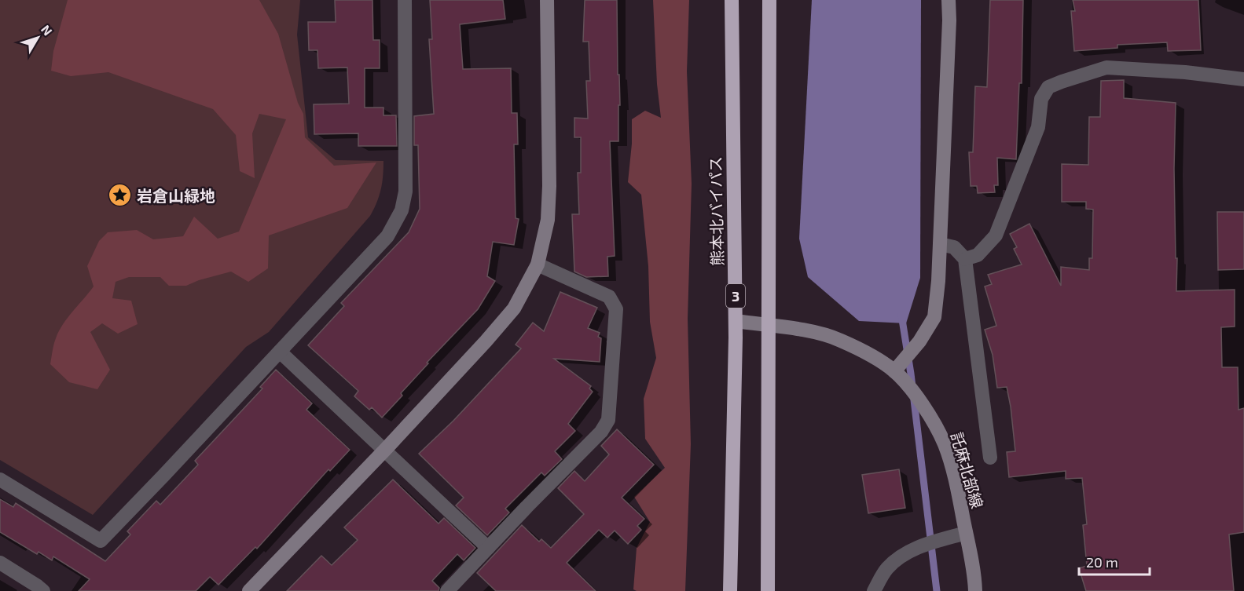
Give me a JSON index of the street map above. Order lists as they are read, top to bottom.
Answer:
{
  "streets": {
    "highway": ["熊本北バイパス", "3"],
    "street": ["託麻北部線"]
  },
  "crossings": [
    ["熊本北バイパス", "託麻北部線"]
  ],
  "places": {
    "place": ["岩倉山緑地"]
  },
  "scale_bar": "20 m",
  "north": "top right"
}
